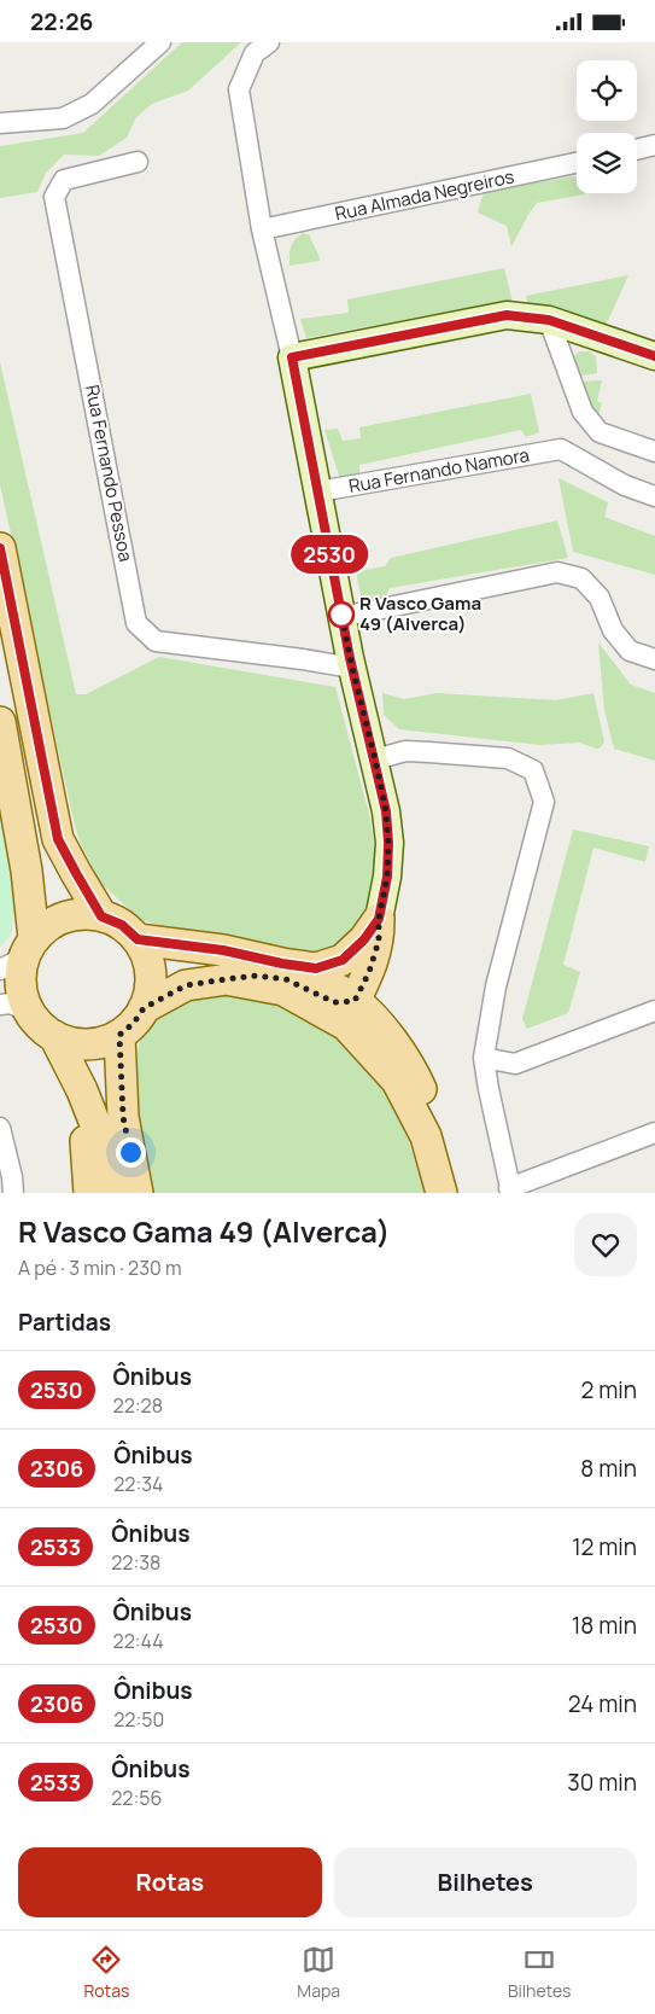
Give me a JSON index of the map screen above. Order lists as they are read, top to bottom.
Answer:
{
  "streets": {
    "street": ["Rua Almada Negreiros", "Rua Fernando Namora", "Rua Fernando Pessoa"]
  },
  "places": ["R Vasco Gama 49 (Alverca)"],
  "lines": ["bus line 2530"],
  "page": {
    "status": "22:26",
    "on_map": "2530",
    "heading": [
      ["R Vasco Gama 49 (Alverca)", "A pé · 3 min · 230 m"],
      "Partidas"
    ],
    "list": [
      {
        "mark": "2530",
        "name": "Ônibus",
        "note": "22:28",
        "value": "2 min"
      },
      {
        "mark": "2306",
        "name": "Ônibus",
        "note": "22:34",
        "value": "8 min"
      },
      {
        "mark": "2533",
        "name": "Ônibus",
        "note": "22:38",
        "value": "12 min"
      },
      {
        "mark": "2530",
        "name": "Ônibus",
        "note": "22:44",
        "value": "18 min"
      },
      {
        "mark": "2306",
        "name": "Ônibus",
        "note": "22:50",
        "value": "24 min"
      },
      {
        "mark": "2533",
        "name": "Ônibus",
        "note": "22:56",
        "value": "30 min"
      }
    ],
    "buttons": ["Rotas", "Bilhetes"],
    "tabs": ["Rotas", "Mapa", "Bilhetes"]
  }
}
